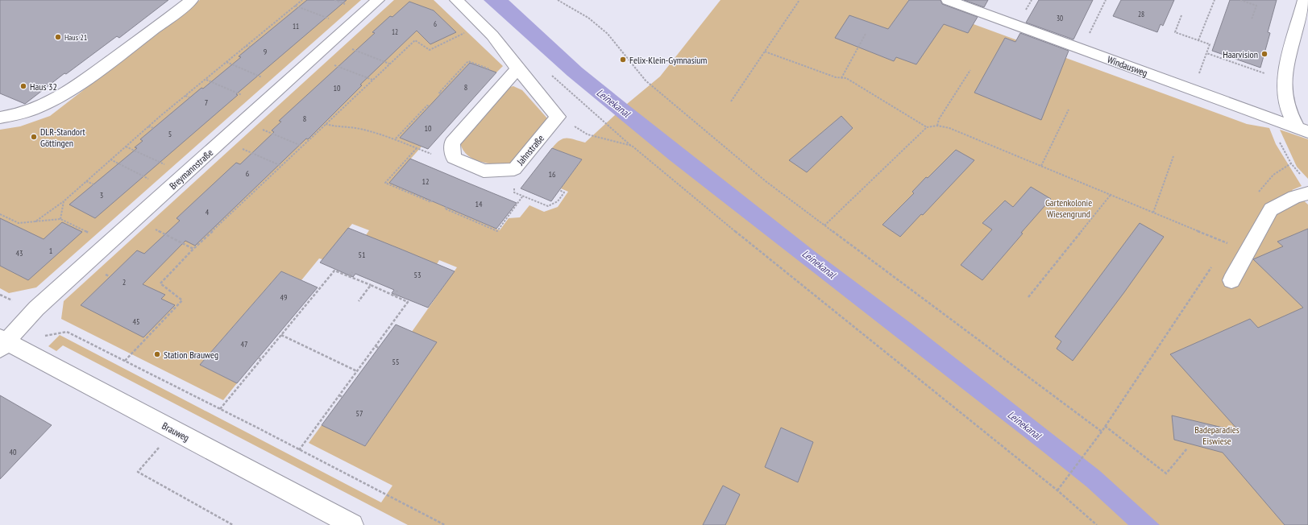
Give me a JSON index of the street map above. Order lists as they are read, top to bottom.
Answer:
{
  "streets": {
    "street": [
      "Windausweg",
      "Jahnstraße",
      "Breymannstraße",
      "Brauweg"
    ]
  },
  "crossings": [
    ["Breymannstraße", "Brauweg"]
  ],
  "water": ["Leinekanal"],
  "parks": ["Gartenkolonie Wiesengrund", "Badeparadies Eiswiese"],
  "places": [
    "Haus 21",
    "Haarvision",
    "Felix-Klein-Gymnasium",
    "Haus 32",
    "DLR-Standort Göttingen",
    "Station Brauweg"
  ],
  "house_numbers": [
    "28",
    "30",
    "6",
    "11",
    "12",
    "9",
    "8",
    "10",
    "7",
    "8",
    "10",
    "5",
    "6",
    "16",
    "12",
    "3",
    "14",
    "4",
    "1",
    "43",
    "51",
    "53",
    "2",
    "49",
    "45",
    "47",
    "55",
    "57",
    "40"
  ]
}
